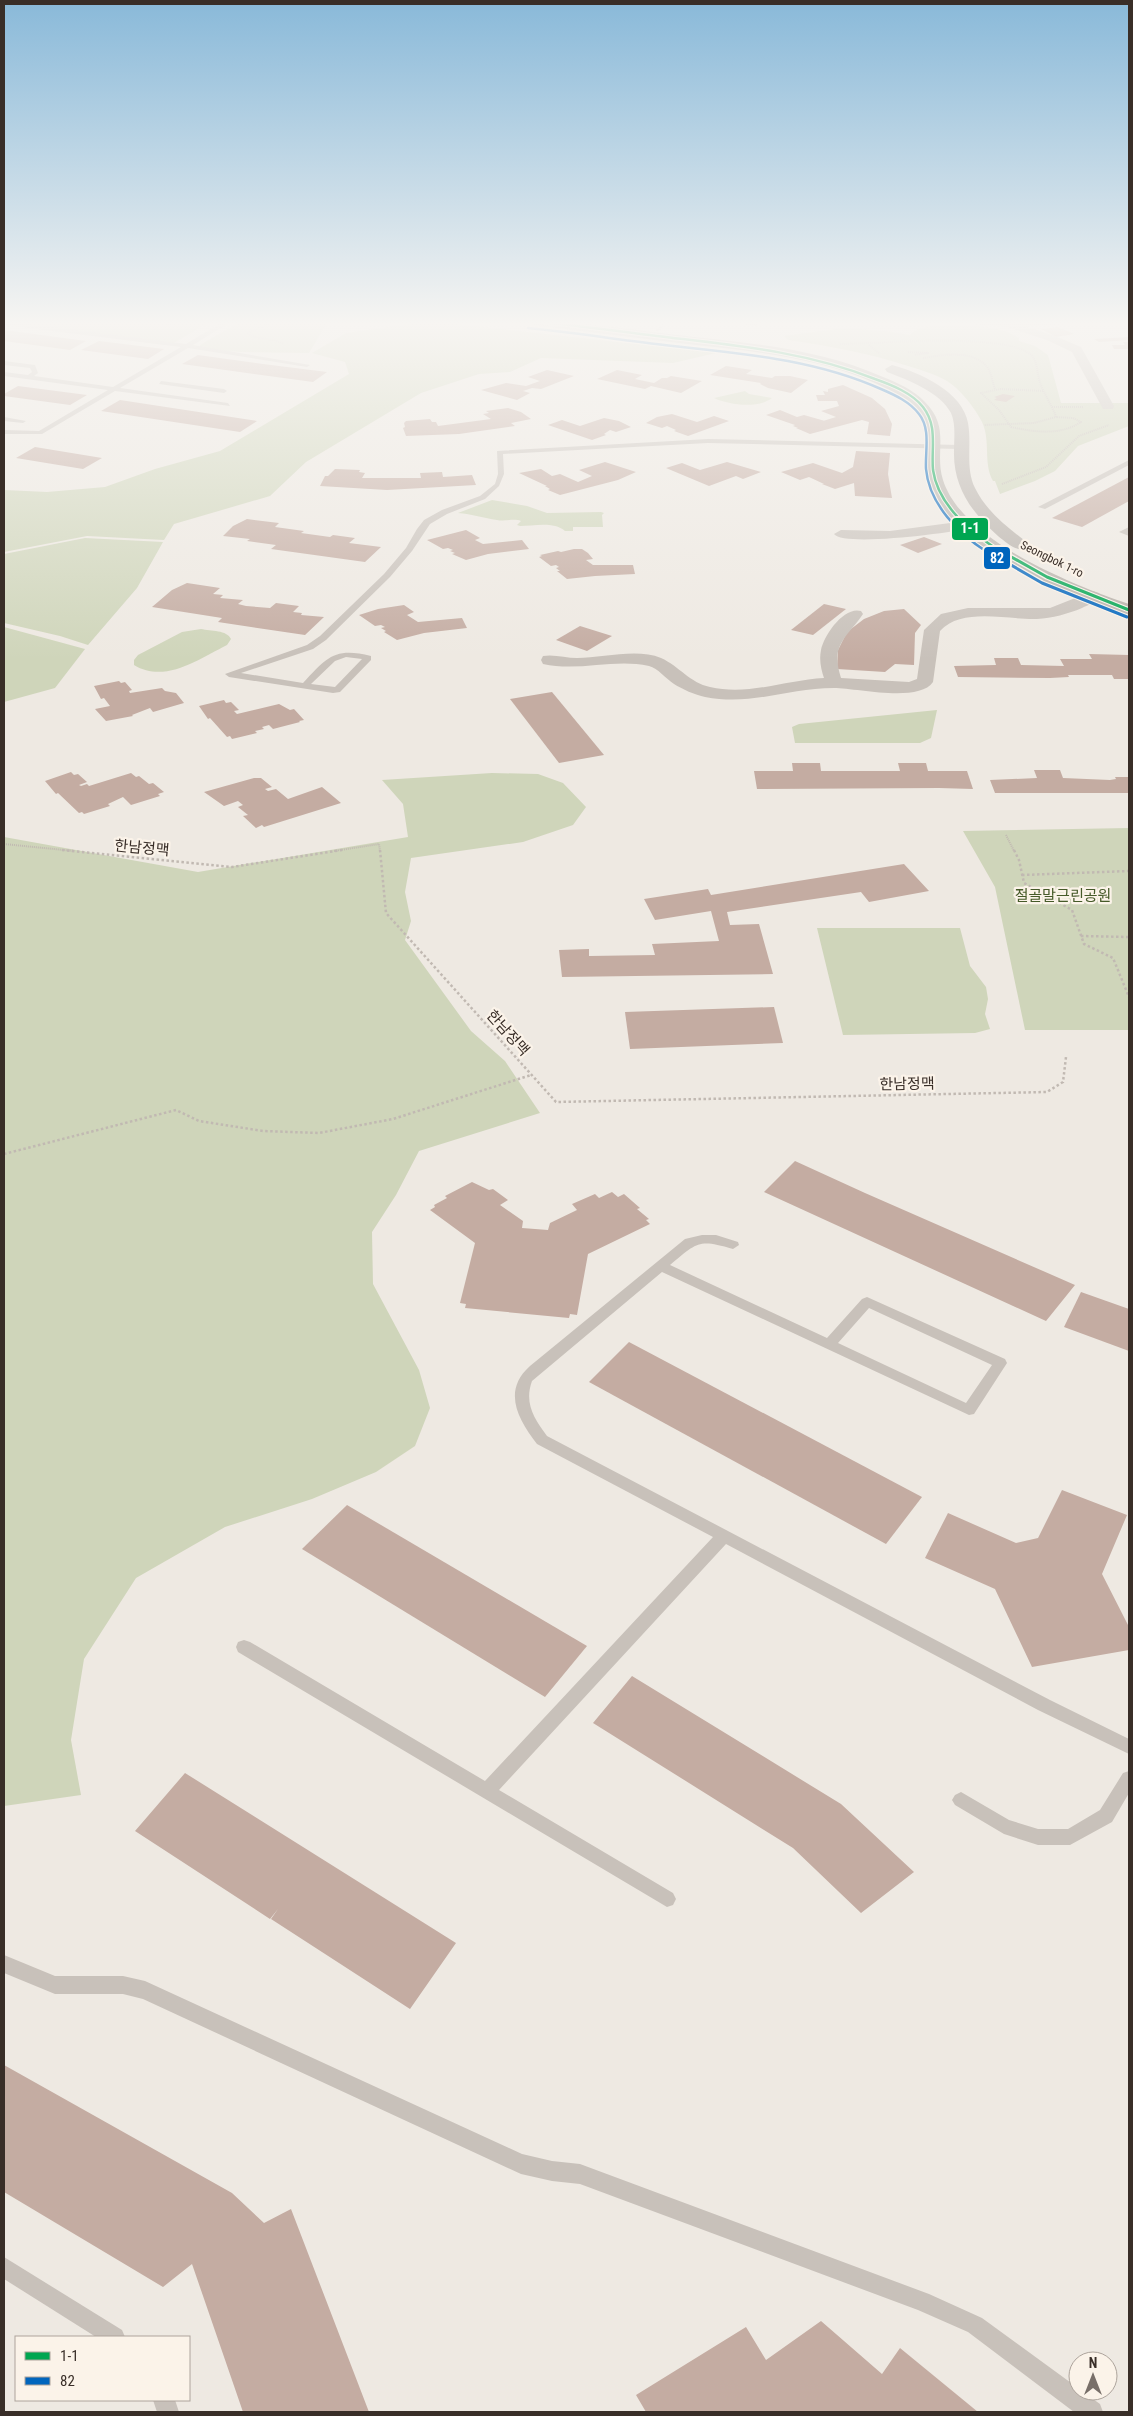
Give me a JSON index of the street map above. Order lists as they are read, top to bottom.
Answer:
{
  "streets": {
    "street": ["Seongbok 1-ro"],
    "path": ["한남정맥"]
  },
  "parks": ["절골말근린공원"],
  "lines": ["transit line 1-1", "transit line 82"],
  "legend": ["1-1", "82"],
  "north": "top"
}
